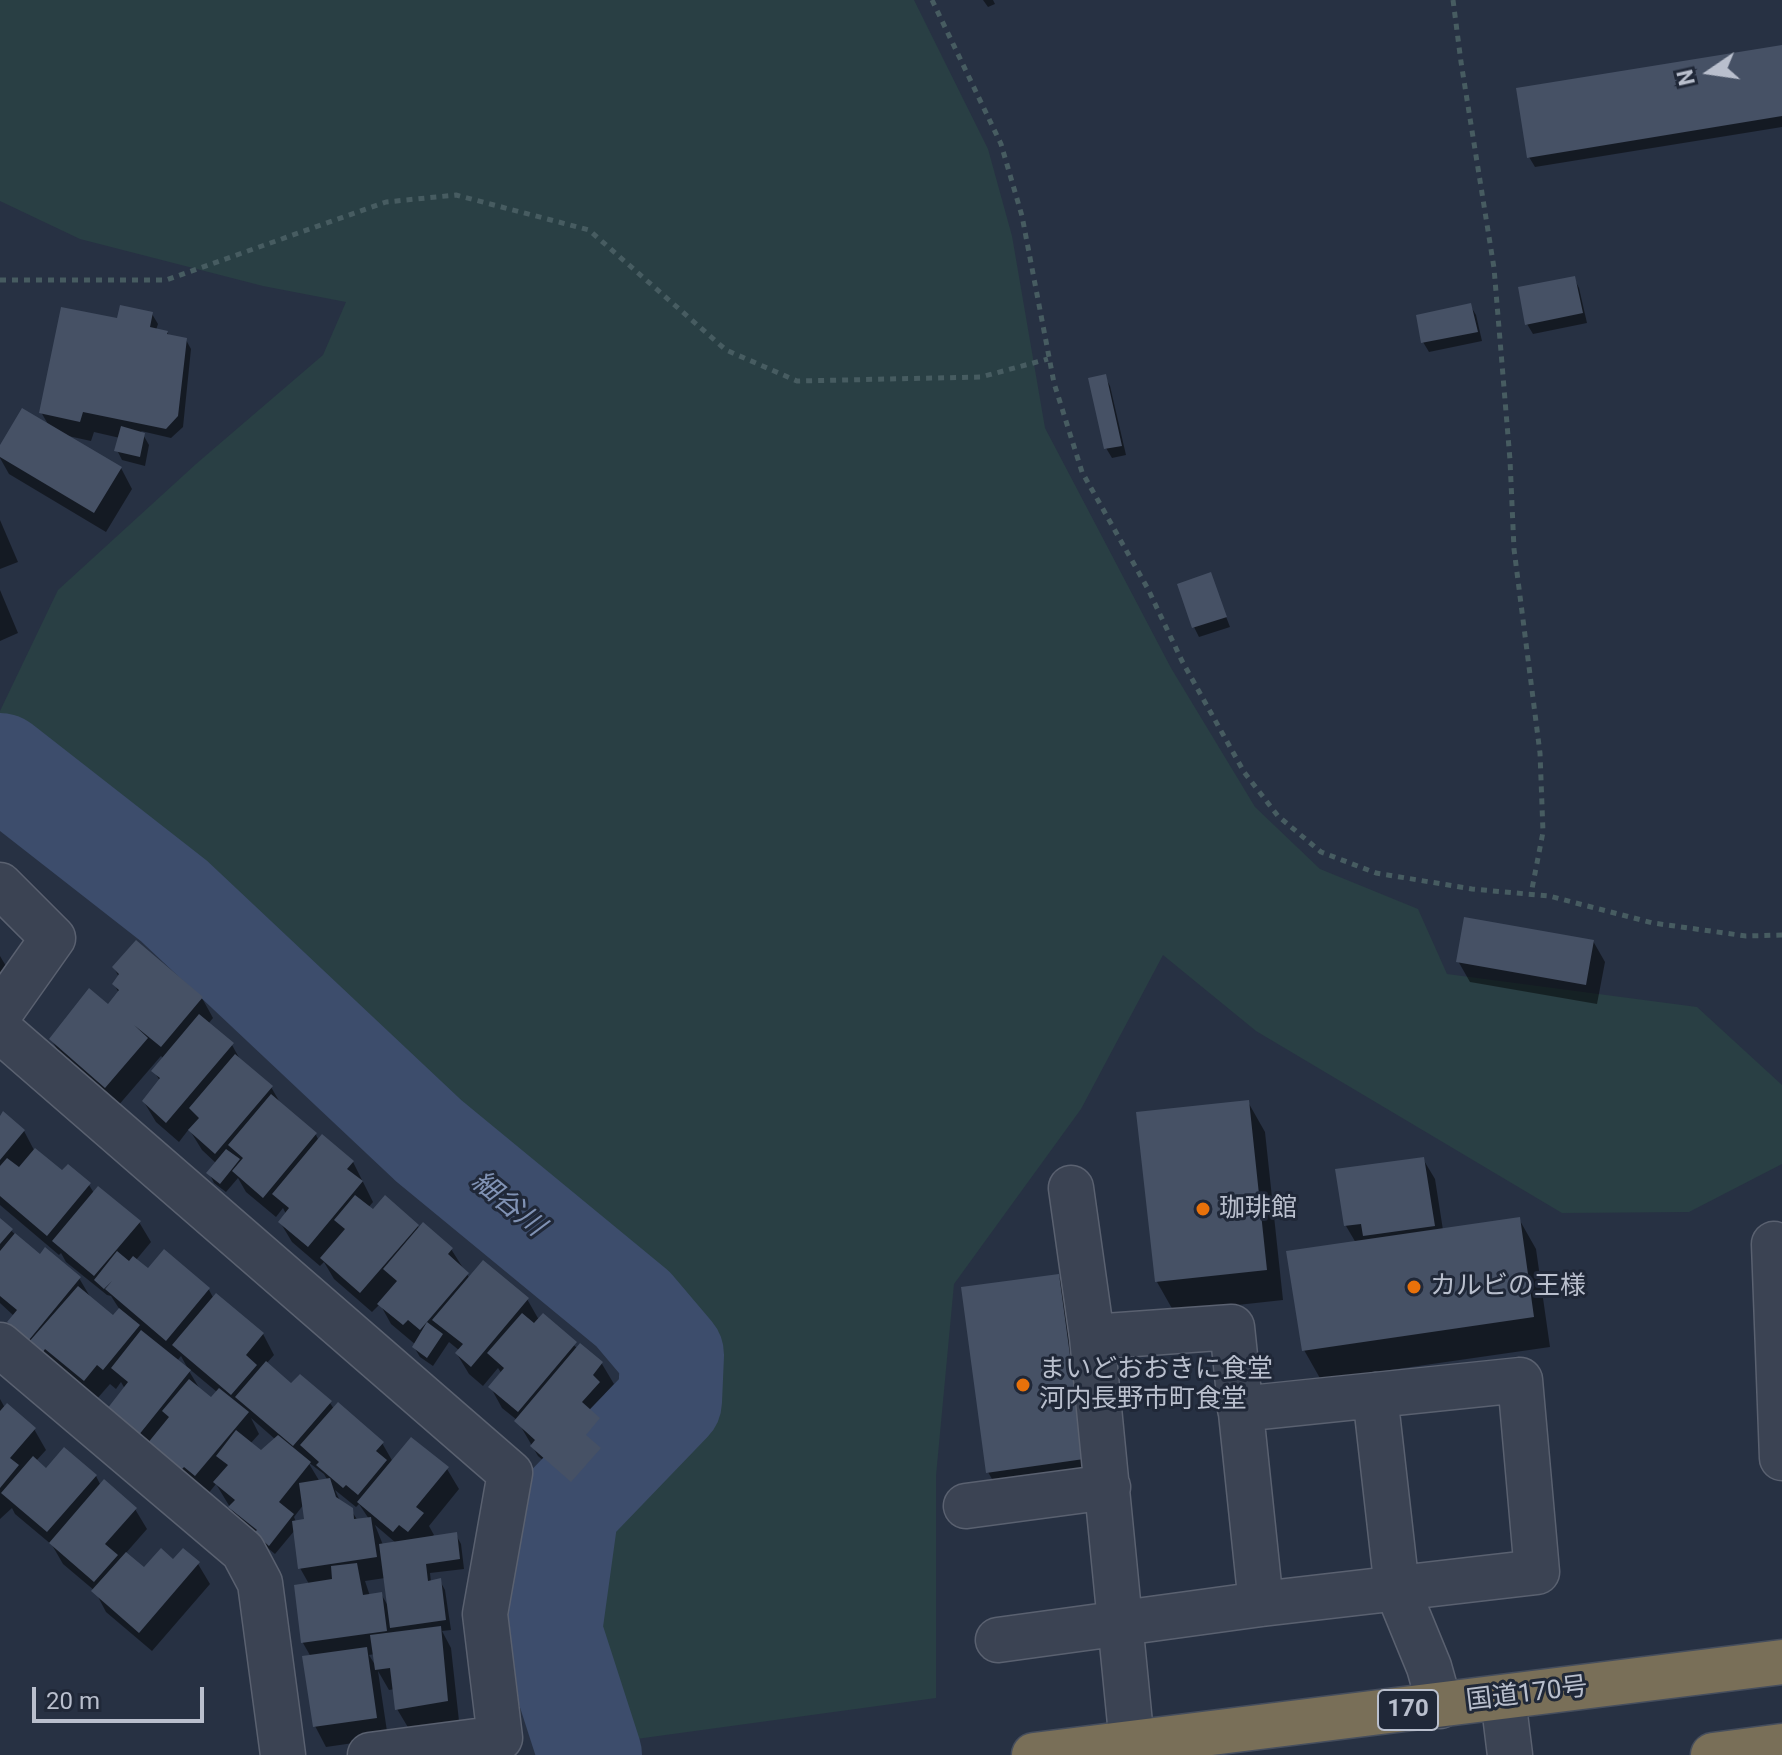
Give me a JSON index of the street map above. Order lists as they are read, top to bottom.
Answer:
{
  "streets": {
    "highway": ["国道170号", "170"]
  },
  "water": ["細谷川"],
  "places": ["珈琲館", "カルビの王様", "まいどおおきに食堂 河内長野市町食堂"],
  "scale_bar": "20 m",
  "north": "left"
}
